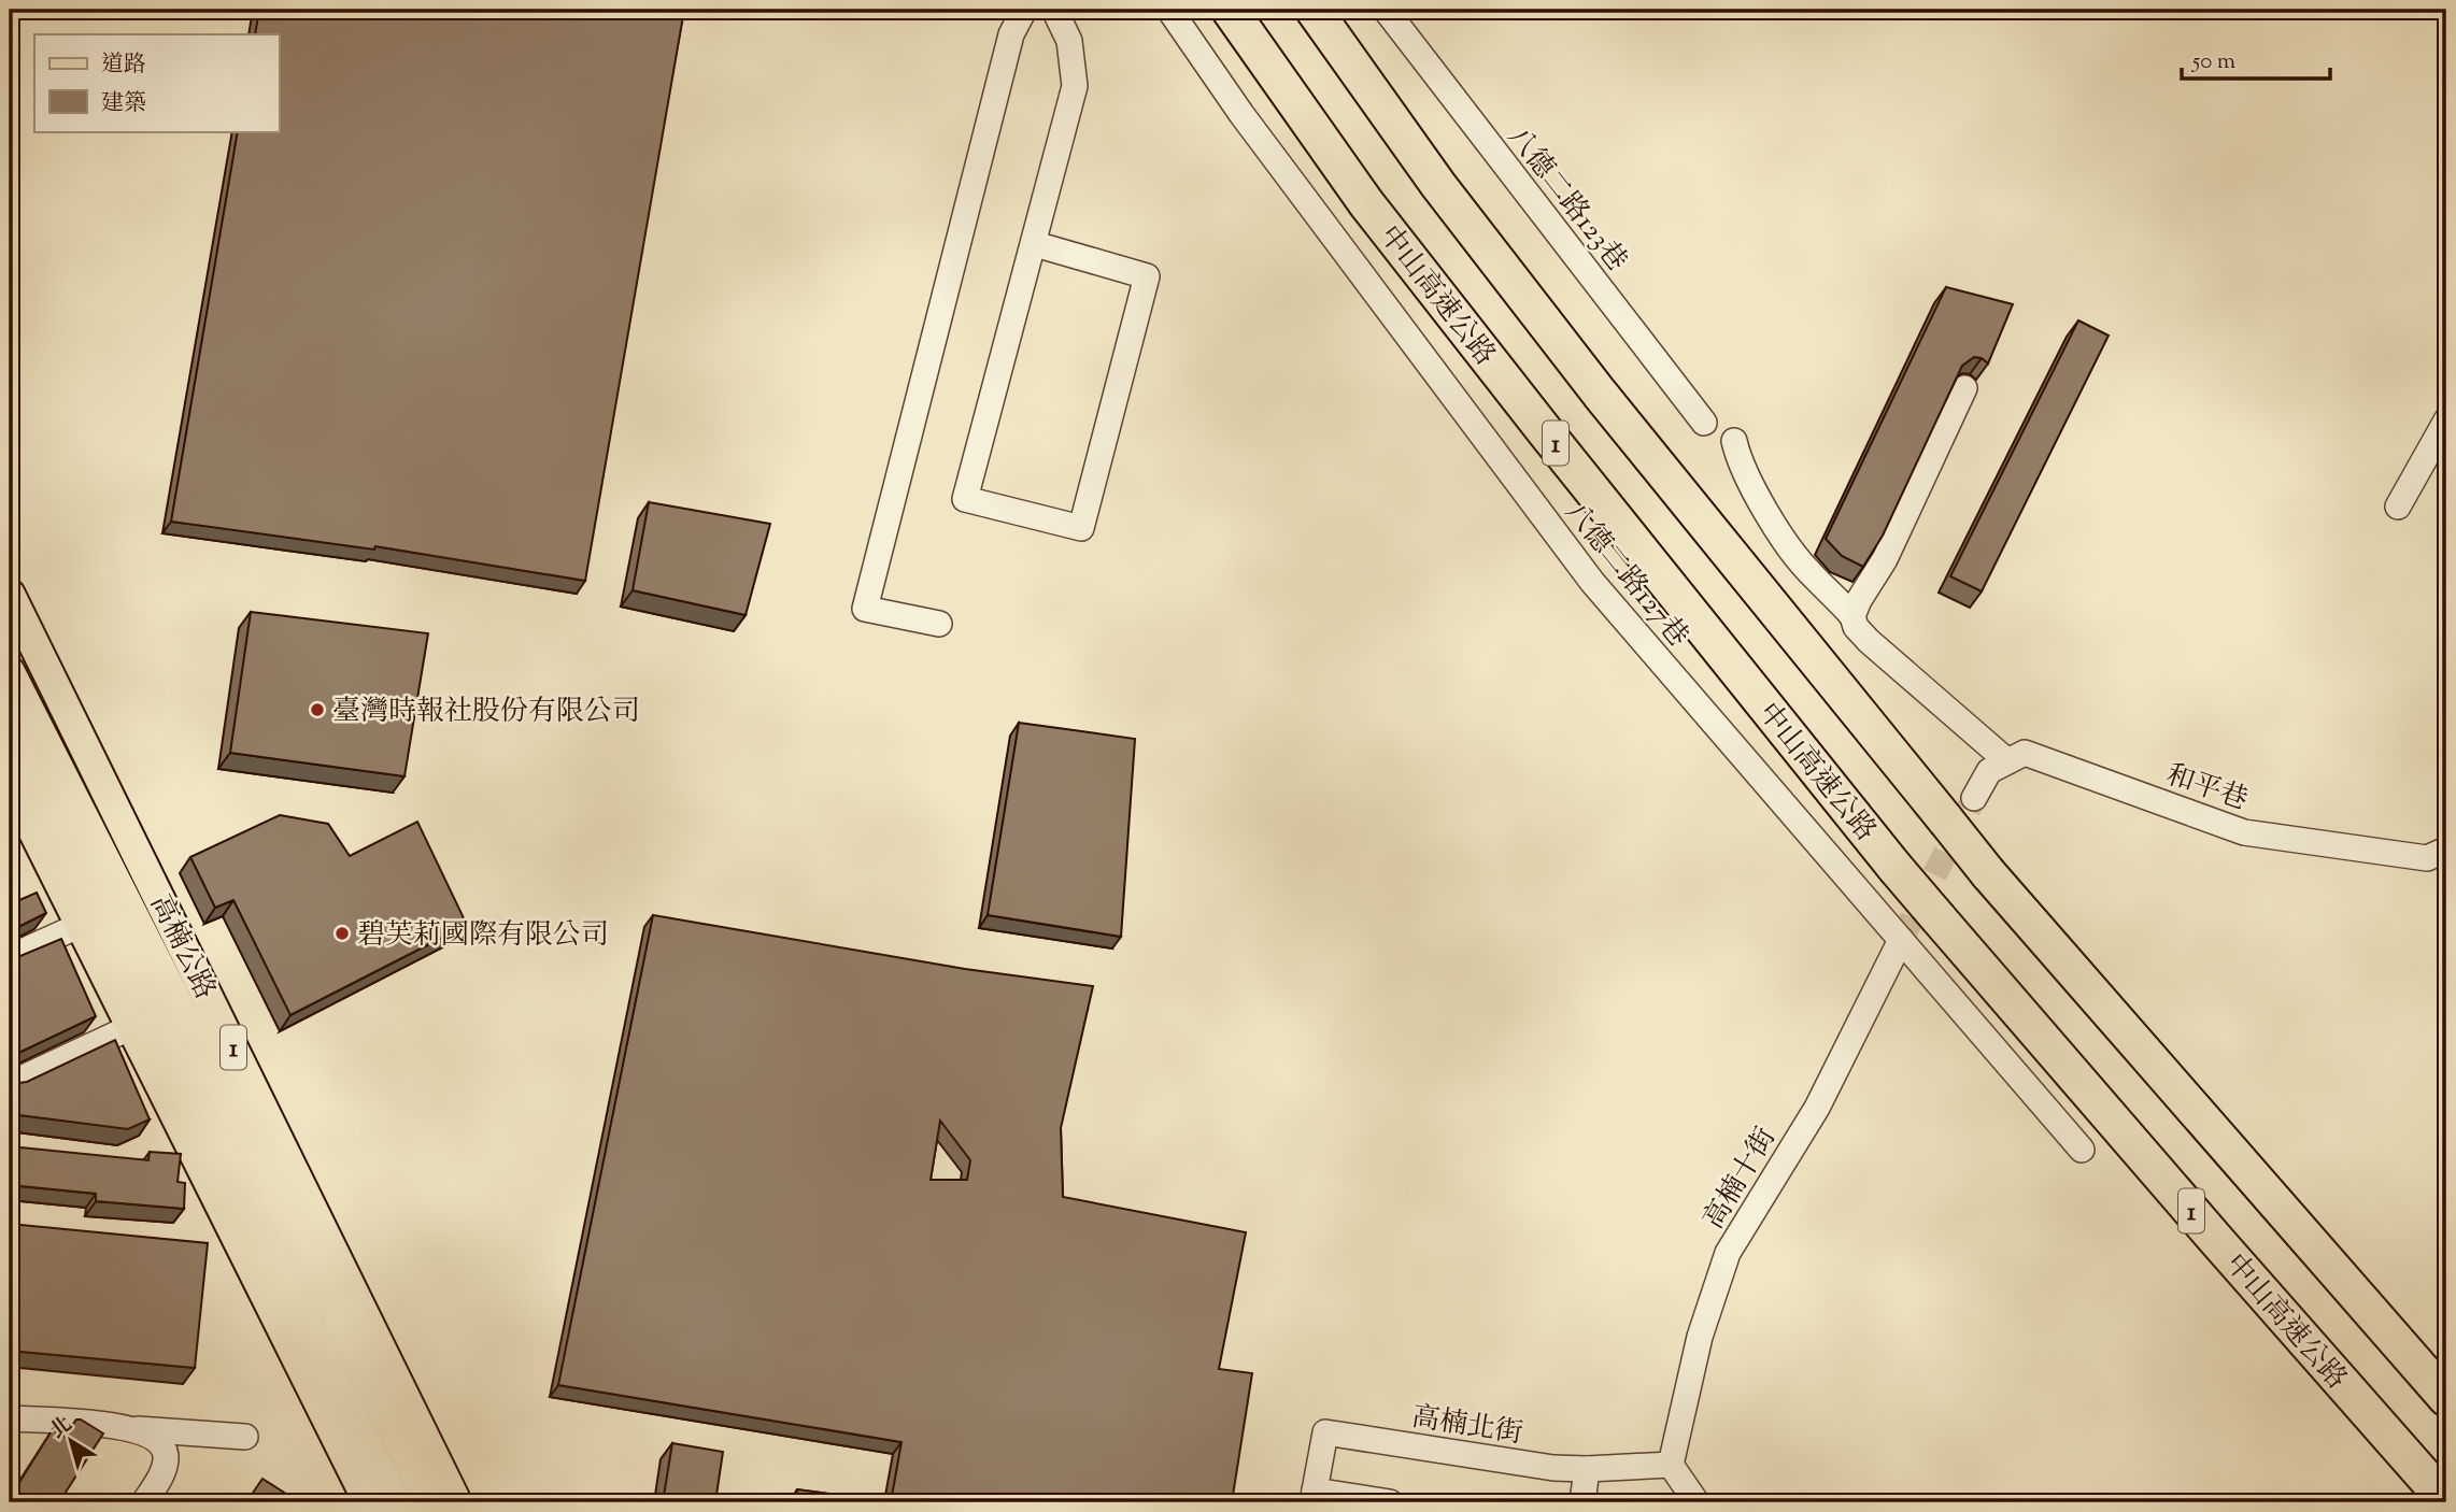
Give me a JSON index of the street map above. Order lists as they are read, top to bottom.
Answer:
{
  "streets": {
    "highway": ["中山高速公路", "1"],
    "main road": ["高楠公路"],
    "street": [
      "八德二路123巷",
      "八德二路127巷",
      "和平巷",
      "高楠十街",
      "高楠北街"
    ]
  },
  "crossings": [
    ["八德二路127巷", "高楠十街"],
    ["高楠十街", "高楠北街"]
  ],
  "places": ["臺灣時報社股份有限公司", "碧芙莉國際有限公司"],
  "legend": ["道路", "建築"],
  "scale_bar": "50 m",
  "north": "top left"
}
